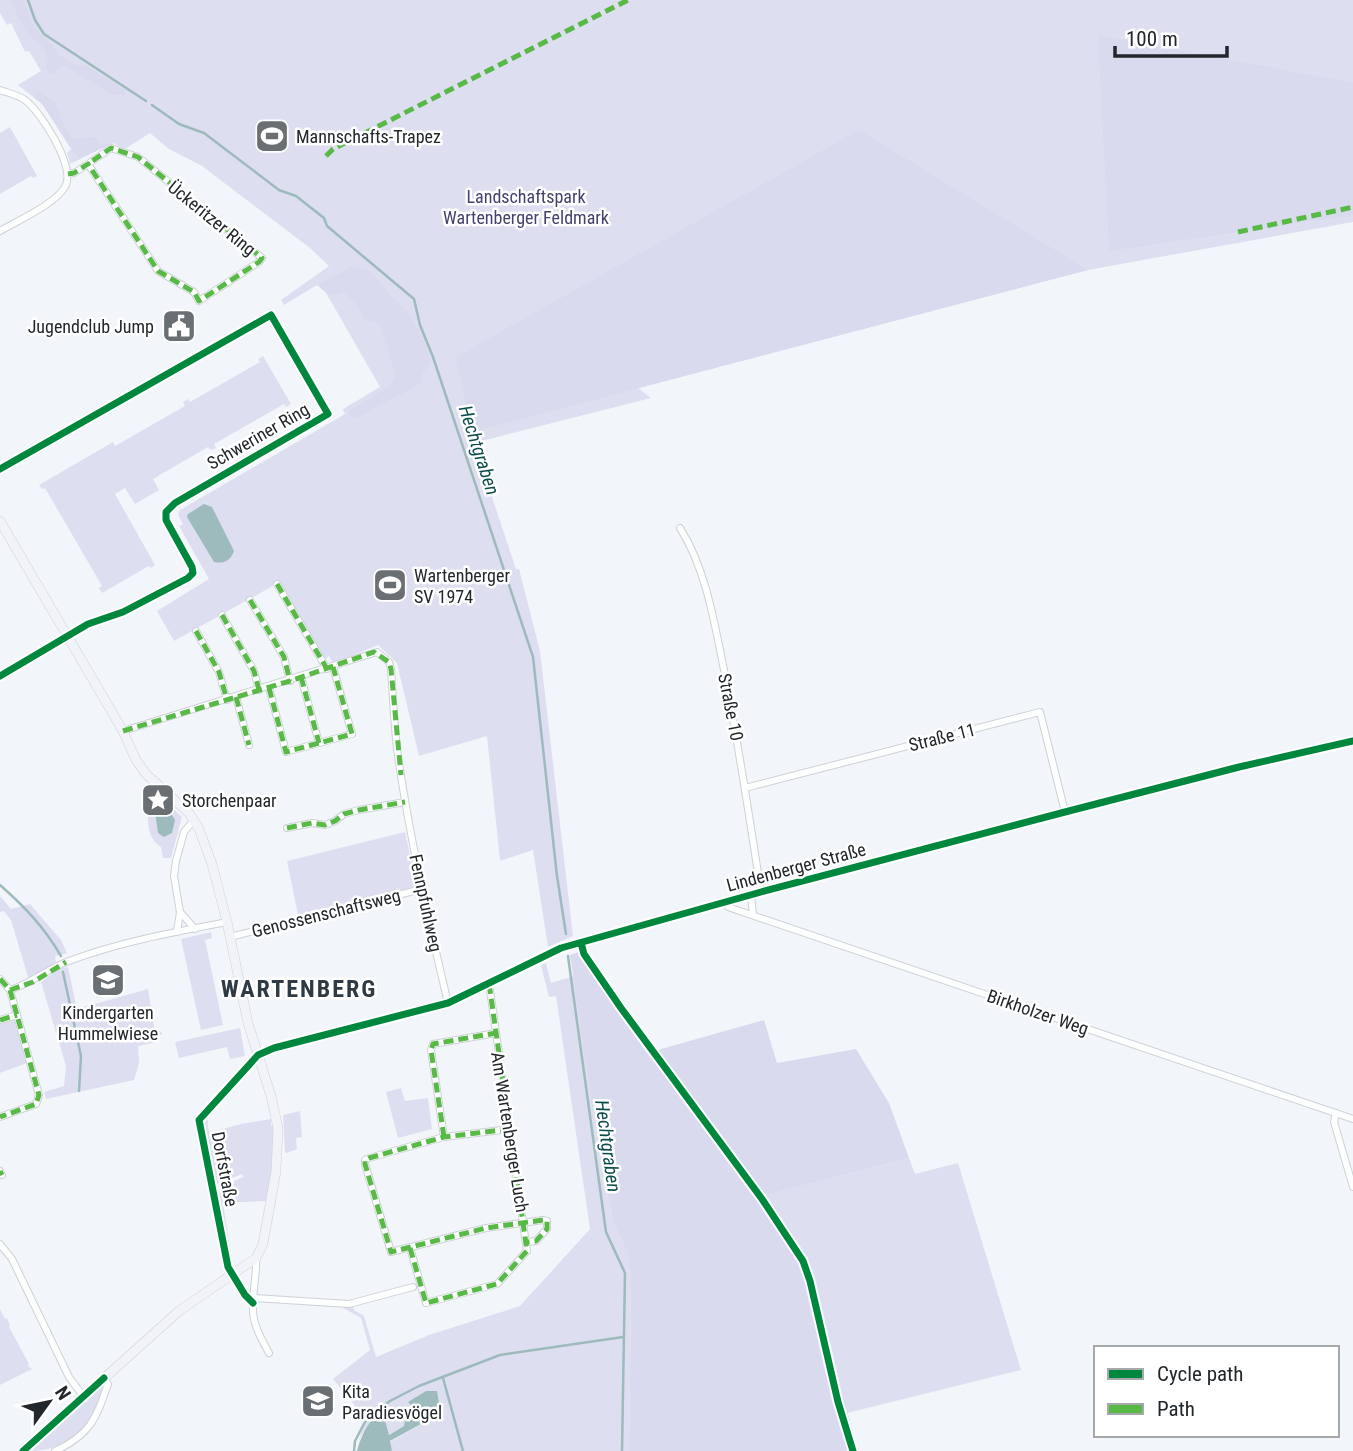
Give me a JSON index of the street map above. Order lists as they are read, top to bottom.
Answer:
{
  "streets": {
    "main road": ["Dorfstraße"],
    "street": [
      "Ückeritzer Ring",
      "Schweriner Ring",
      "Straße 10",
      "Straße 11",
      "Lindenberger Straße",
      "Fennpfuhlweg",
      "Genossenschaftsweg",
      "Birkholzer Weg",
      "Am Wartenberger Luch"
    ]
  },
  "crossings": [
    ["Schweriner Ring", "Dorfstraße"],
    ["Straße 10", "Straße 11"],
    ["Straße 10", "Lindenberger Straße"],
    ["Straße 11", "Lindenberger Straße"],
    ["Lindenberger Straße", "Fennpfuhlweg"],
    ["Lindenberger Straße", "Birkholzer Weg"],
    ["Lindenberger Straße", "Am Wartenberger Luch"],
    ["Lindenberger Straße", "Dorfstraße"],
    ["Fennpfuhlweg", "Genossenschaftsweg"],
    ["Fennpfuhlweg", "Dorfstraße"],
    ["Genossenschaftsweg", "Dorfstraße"]
  ],
  "districts": ["WARTENBERG"],
  "water": ["Hechtgraben"],
  "parks": ["Landschaftspark Wartenberger Feldmark"],
  "places": {
    "sports": ["Mannschafts-Trapez", "Wartenberger SV 1974"],
    "public building": ["Jugendclub Jump"],
    "place": ["Storchenpaar"],
    "school or university": ["Kindergarten Hummelwiese", "Kita Paradiesvögel"]
  },
  "legend": ["Cycle path", "Path"],
  "scale_bar": "100 m",
  "north": "top right"
}
